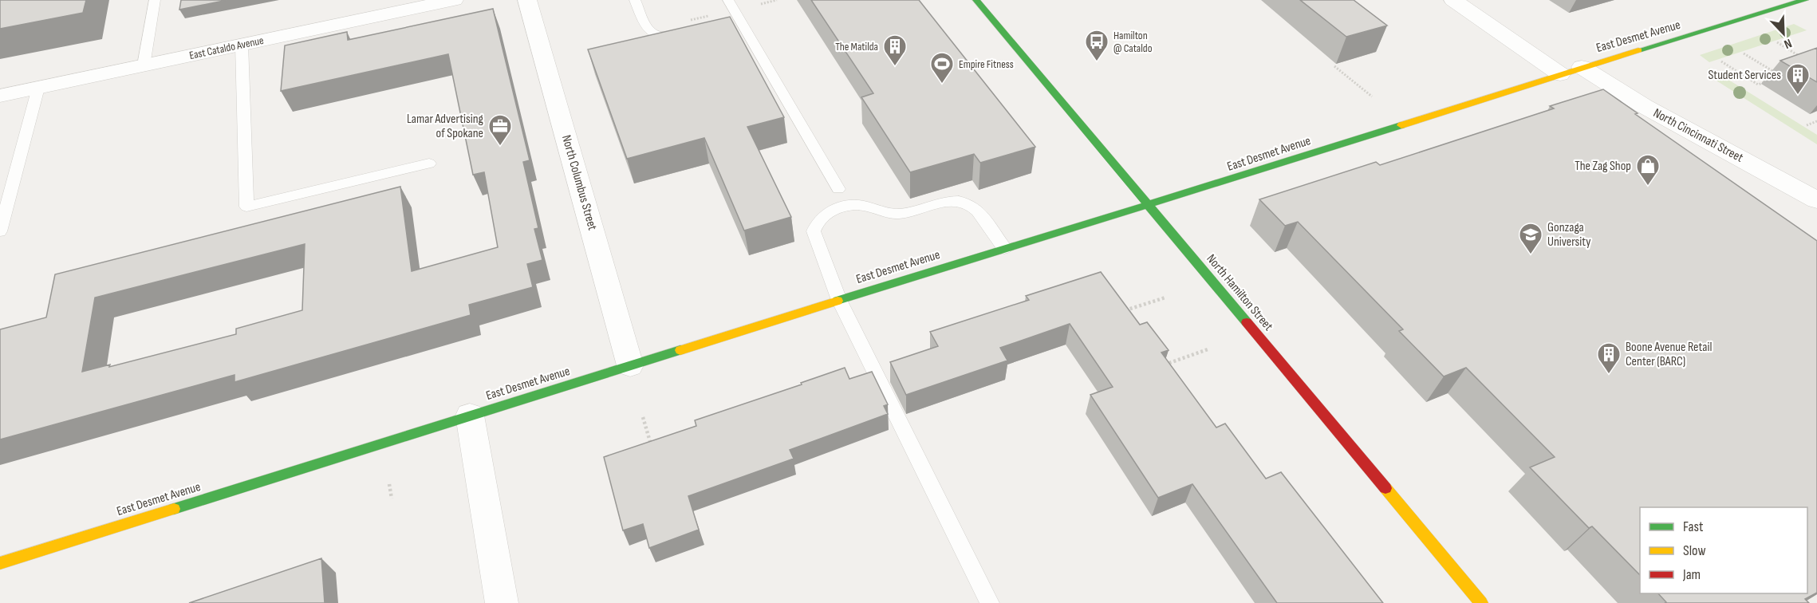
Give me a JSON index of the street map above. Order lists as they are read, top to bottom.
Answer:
{
  "streets": {
    "street": [
      "East Desmet Avenue",
      "East Cataldo Avenue",
      "North Cincinnati Street",
      "North Columbus Street",
      "North Hamilton Street"
    ]
  },
  "crossings": [
    ["East Desmet Avenue", "North Cincinnati Street"],
    ["East Desmet Avenue", "North Columbus Street"],
    ["East Desmet Avenue", "North Hamilton Street"]
  ],
  "places": {
    "bus stop": ["Hamilton @ Cataldo"],
    "building": ["The Matilda", "Student Services", "Boone Avenue Retail Center (BARC)"],
    "sports": ["Empire Fitness"],
    "office": ["Lamar Advertising of Spokane"],
    "shop": ["The Zag Shop"],
    "school or university": ["Gonzaga University"]
  },
  "legend": ["Fast", "Slow", "Jam"],
  "north": "bottom right"
}
